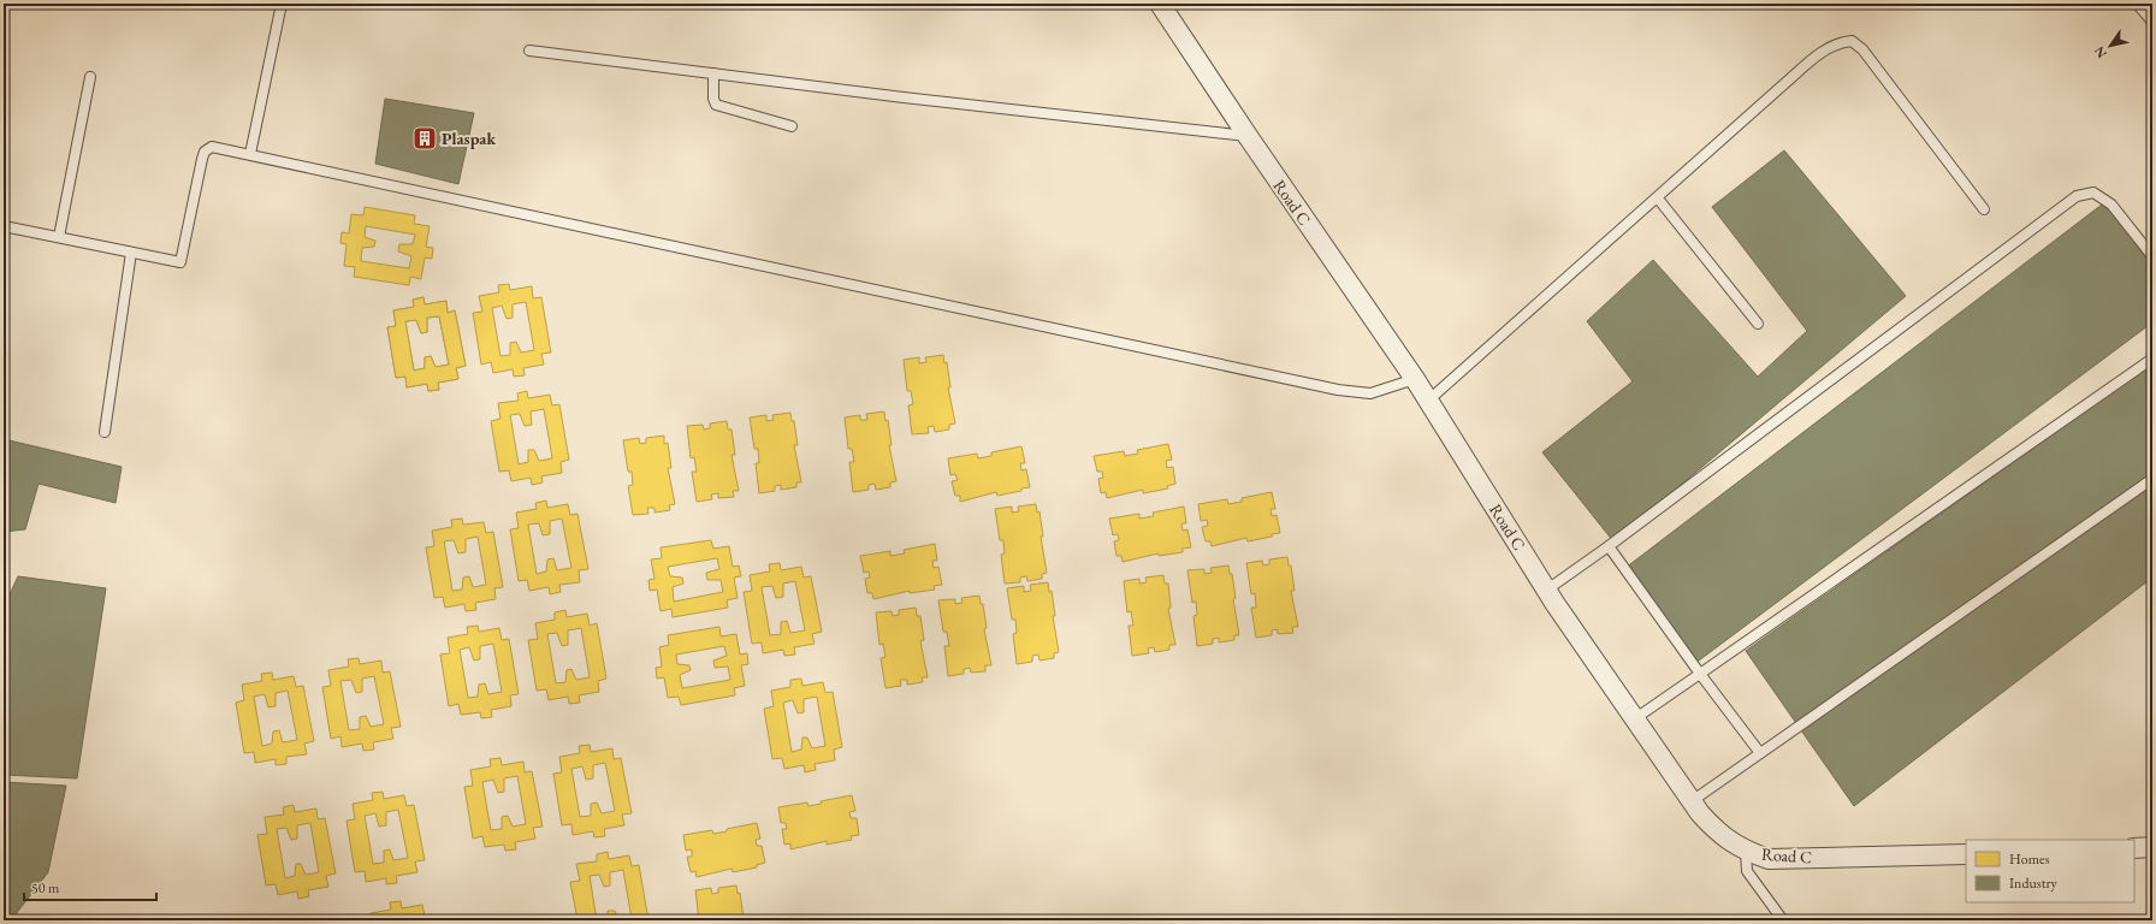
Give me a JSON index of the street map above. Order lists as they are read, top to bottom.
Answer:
{
  "streets": {
    "street": ["Road C"]
  },
  "places": {
    "building": ["Plaspak"]
  },
  "legend": ["Homes", "Industry"],
  "scale_bar": "50 m",
  "north": "bottom left"
}
